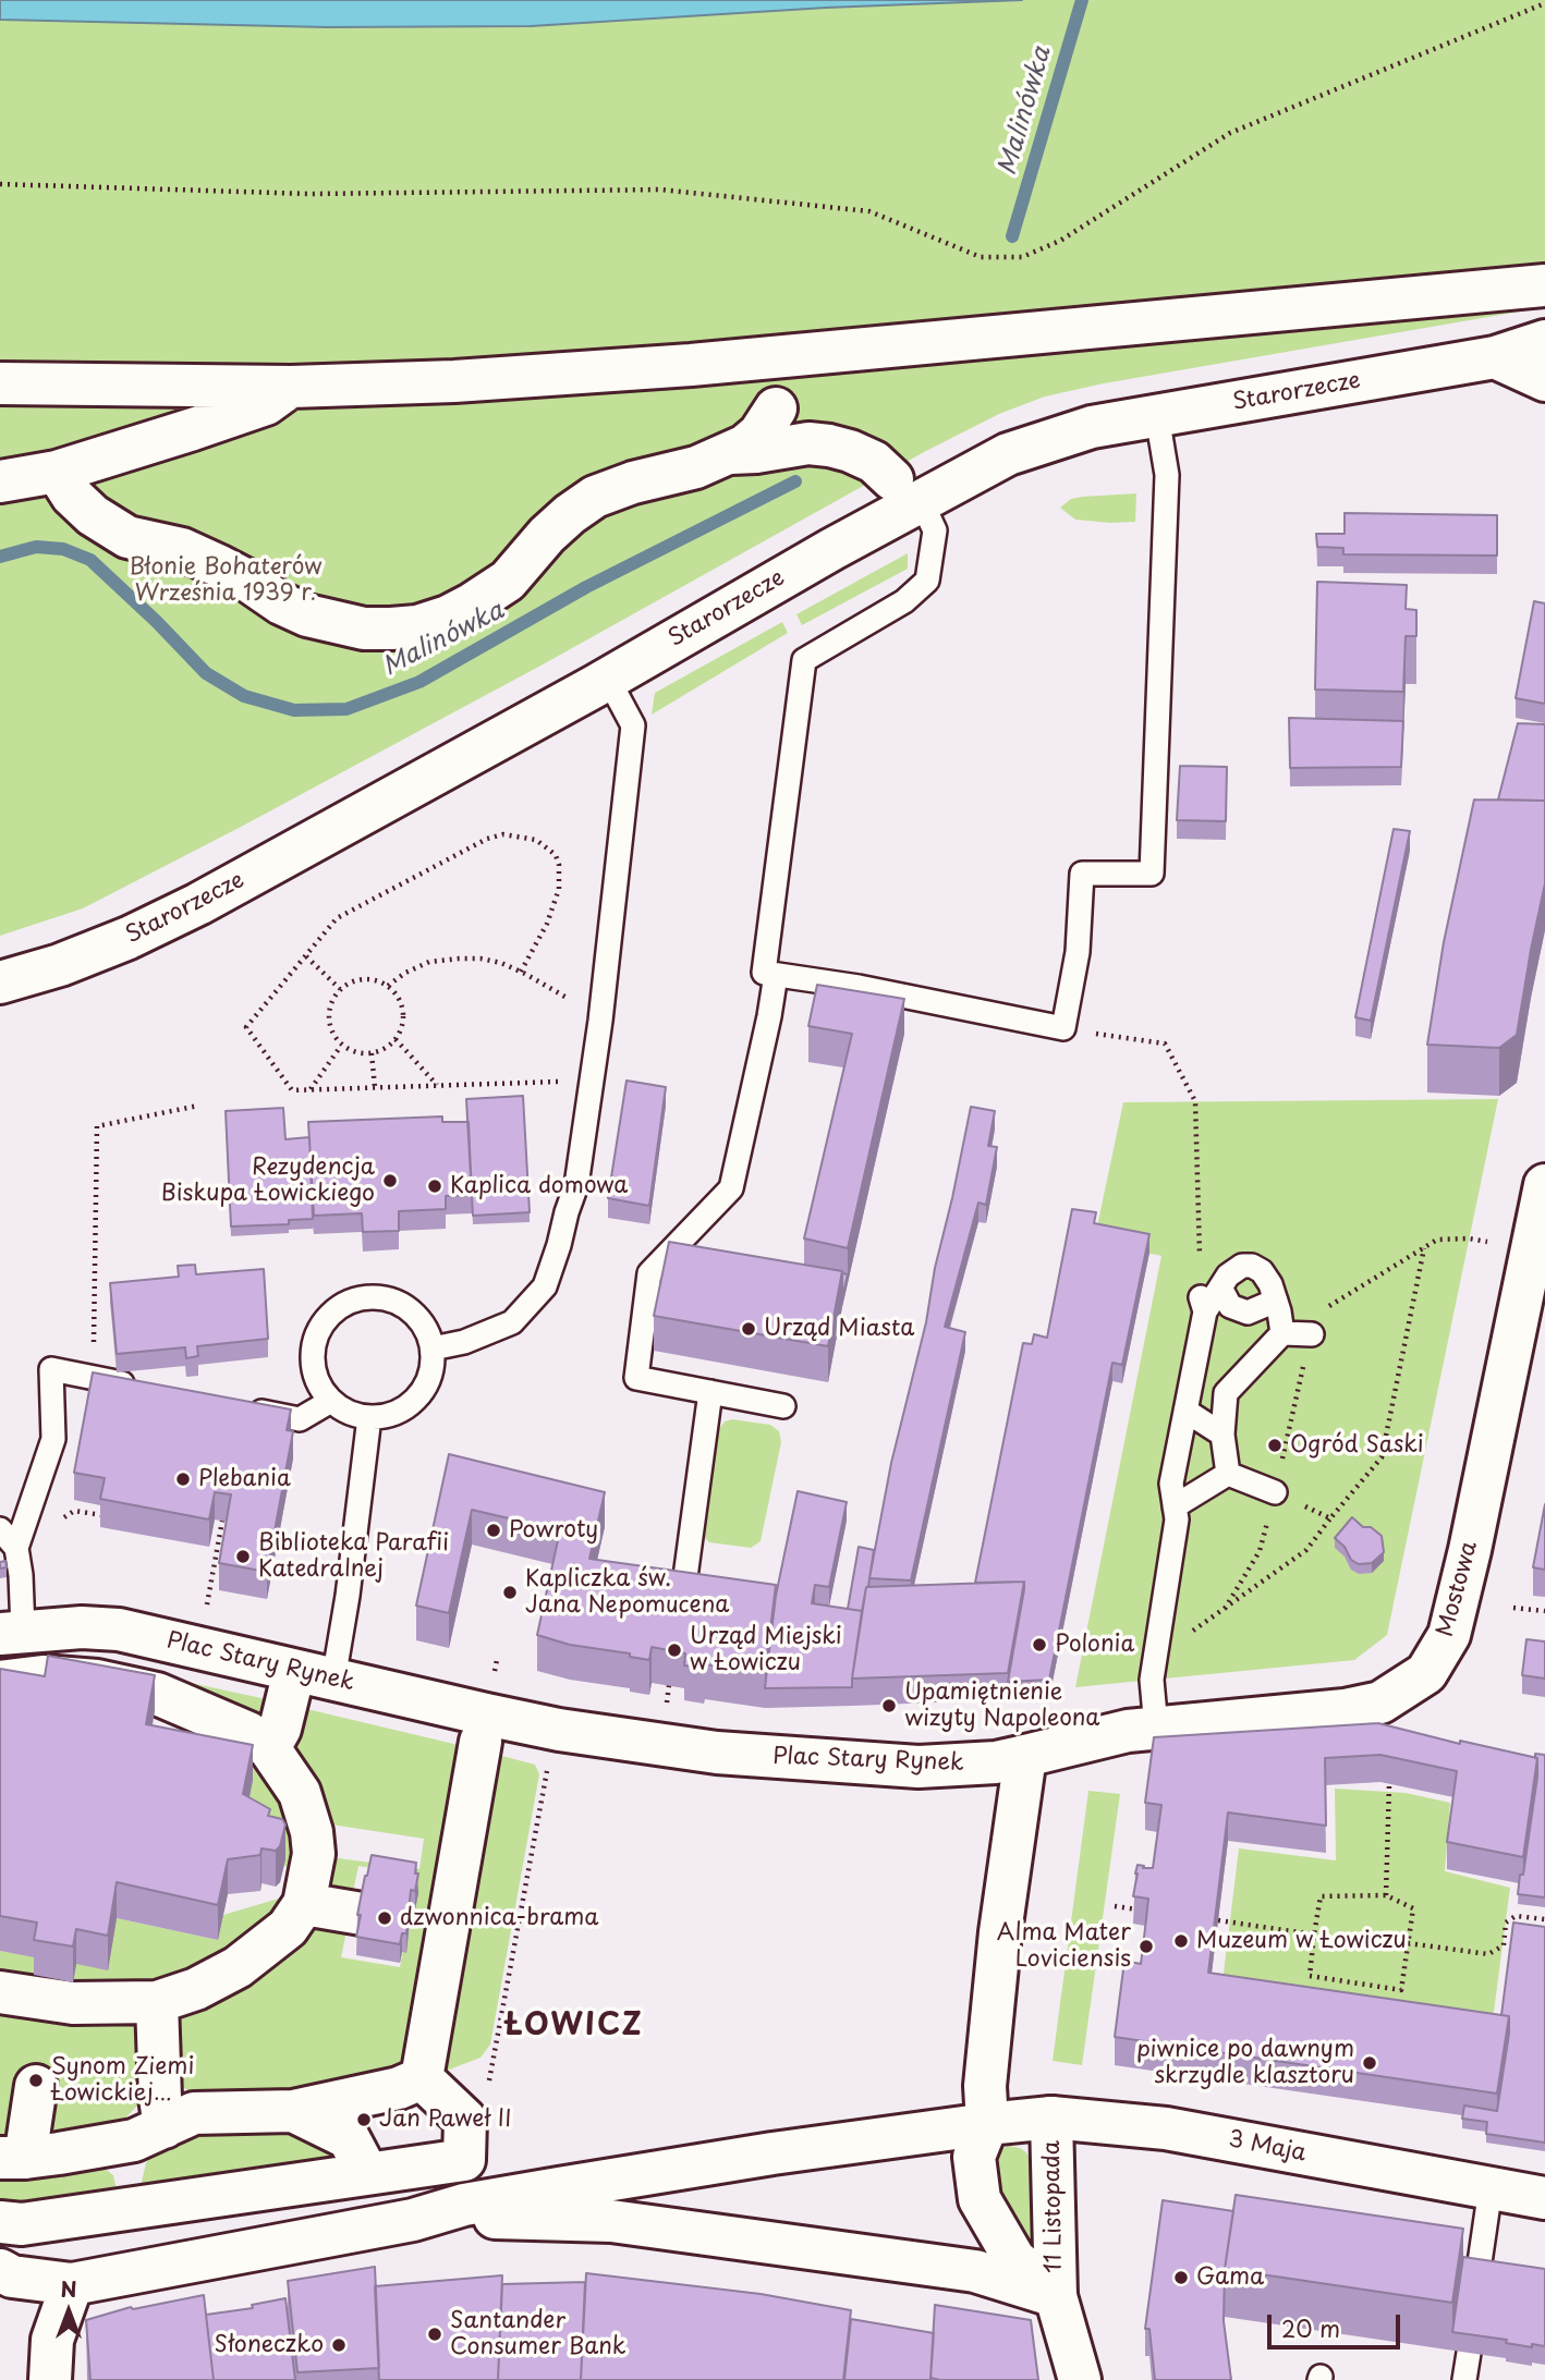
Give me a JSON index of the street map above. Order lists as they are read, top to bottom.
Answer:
{
  "streets": {
    "street": [
      "Starorzecze",
      "Mostowa",
      "Plac Stary Rynek",
      "3 Maja",
      "11 Listopada"
    ]
  },
  "crossings": [
    ["Mostowa", "Plac Stary Rynek"],
    ["3 Maja", "11 Listopada"]
  ],
  "districts": ["ŁOWICZ"],
  "water": ["Malinówka"],
  "parks": ["Błonie Bohaterów Września 1939 r."],
  "places": [
    "Rezydencja Biskupa Łowickiego",
    "Kaplica domowa",
    "Urząd Miasta",
    "Ogród Saski",
    "Plebania",
    "Powroty",
    "Biblioteka Parafii Katedralnej",
    "Kapliczka św. Jana Nepomucena",
    "Polonia",
    "Urząd Miejski w Łowiczu",
    "Upamiętnienie wizyty Napoleona",
    "dzwonnica-brama",
    "Muzeum w Łowiczu",
    "Alma Mater Loviciensis",
    "piwnice po dawnym skrzydle klasztoru",
    "Synom Ziemi Łowickiej...",
    "Jan Paweł II",
    "Gama",
    "Santander Consumer Bank",
    "Słoneczko"
  ],
  "scale_bar": "20 m",
  "north": "top"
}
